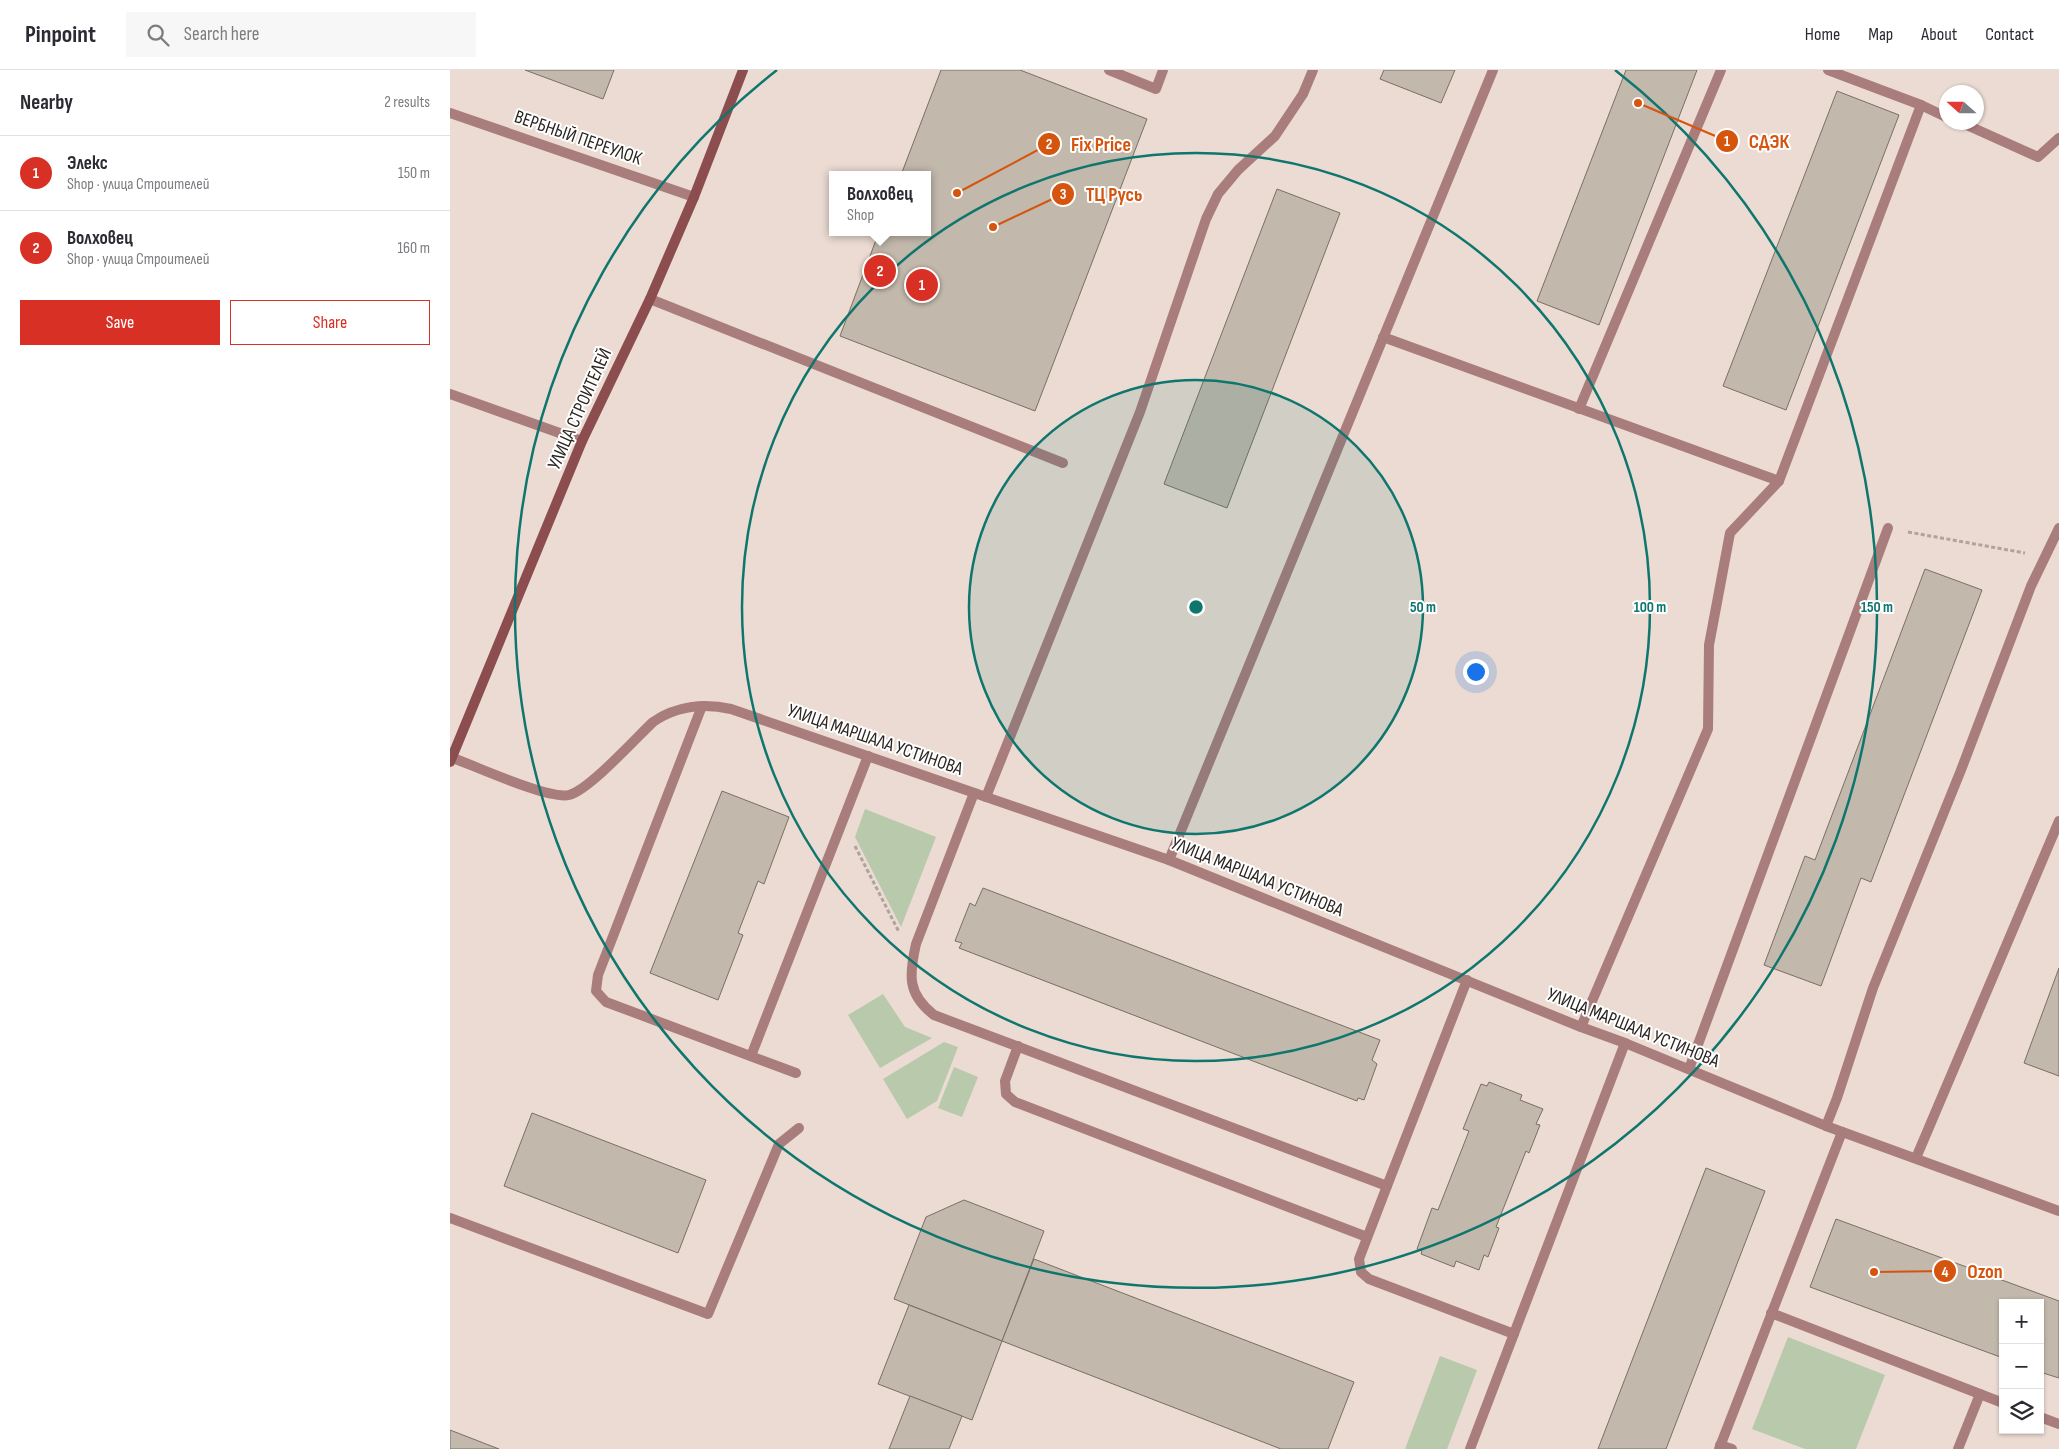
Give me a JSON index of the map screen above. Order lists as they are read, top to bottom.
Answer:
{
  "streets": {
    "main road": ["УЛИЦА СТРОИТЕЛЕЙ"],
    "street": ["ВЕРБНЫЙ ПЕРЕУЛОК", "УЛИЦА МАРШАЛА УСТИНОВА"]
  },
  "crossings": [
    ["ВЕРБНЫЙ ПЕРЕУЛОК", "УЛИЦА СТРОИТЕЛЕЙ"],
    ["УЛИЦА СТРОИТЕЛЕЙ", "УЛИЦА МАРШАЛА УСТИНОВА"]
  ],
  "places": [
    "СДЭК",
    "Fix Price",
    "ТЦ Русь",
    "Ozon"
  ],
  "north": "left",
  "page": {
    "header": "Pinpoint",
    "search": "Search here",
    "nav": [
      "Home",
      "Map",
      "About",
      "Contact"
    ],
    "heading": ["Nearby", "2 results"],
    "list": [
      {
        "mark": "1",
        "name": "Элекс",
        "note": "Shop · улица Строителей",
        "value": "150 m"
      },
      {
        "mark": "2",
        "name": "Волховец",
        "note": "Shop · улица Строителей",
        "value": "160 m"
      }
    ],
    "popup": ["Волховец", "Shop"],
    "pins": ["2", "1"],
    "buttons": ["Save", "Share"],
    "map_buttons": ["+", "−"]
  },
  "rings": ["50 m", "100 m", "150 m"]
}
